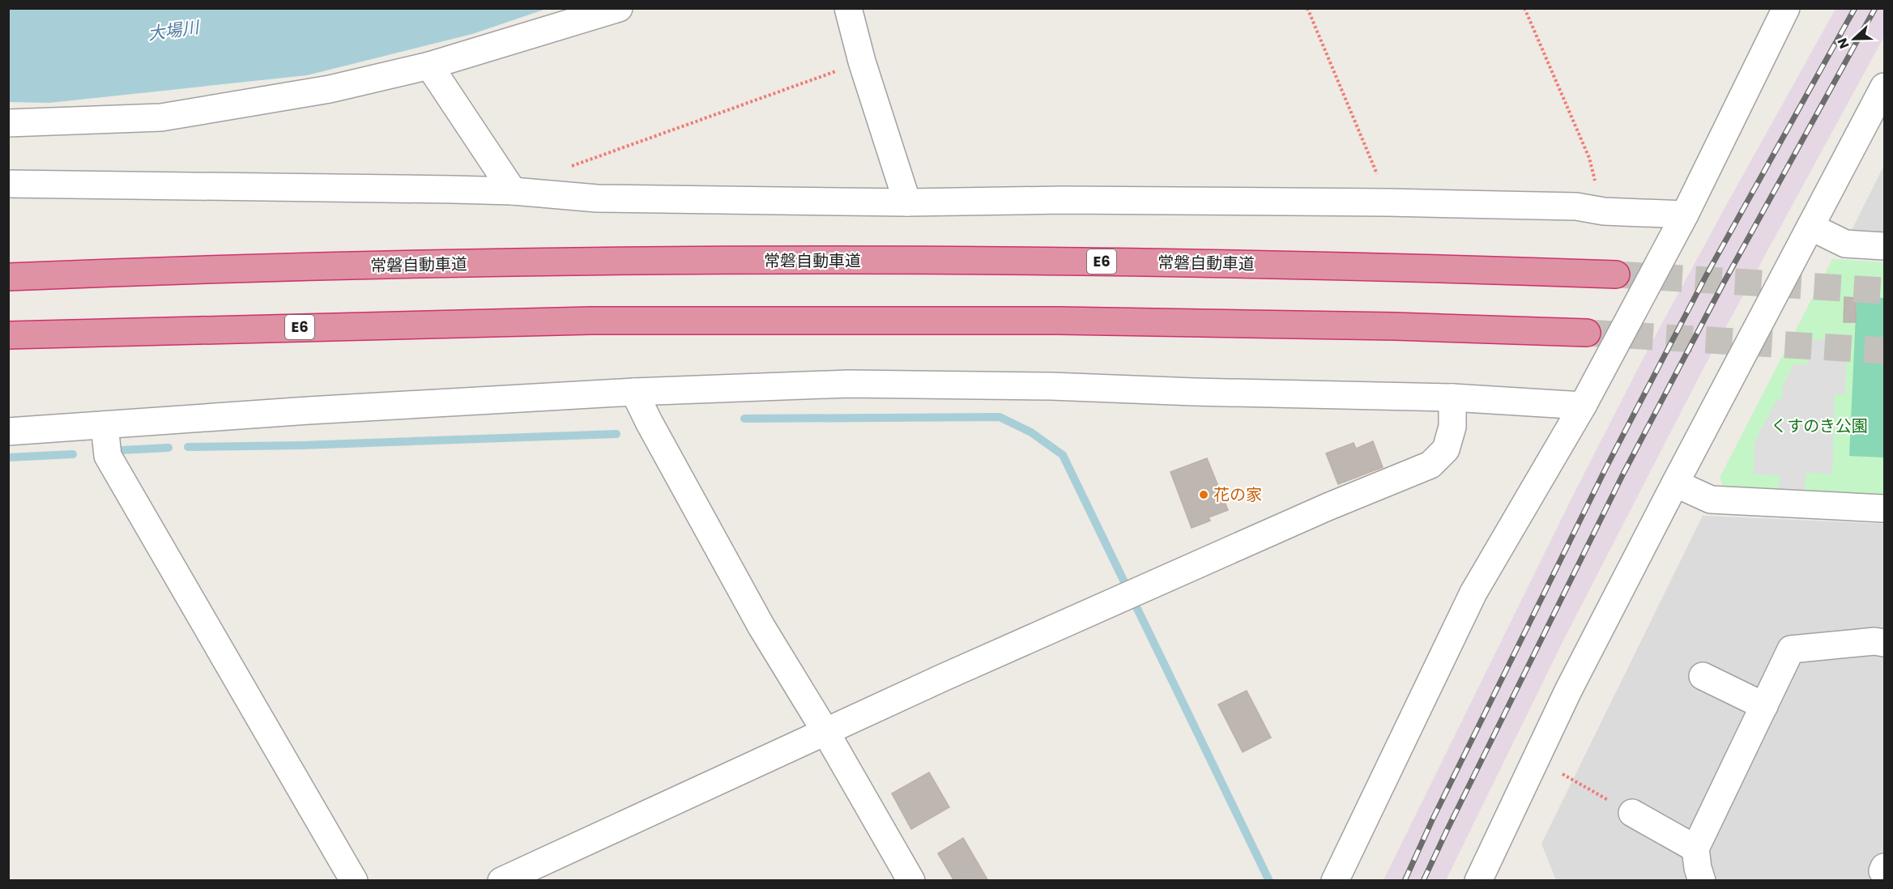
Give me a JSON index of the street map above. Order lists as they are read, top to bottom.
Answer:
{
  "streets": {
    "highway": ["常磐自動車道", "E6"]
  },
  "water": ["大場川"],
  "parks": ["くすのき公園"],
  "places": ["花の家"],
  "north": "left"
}
